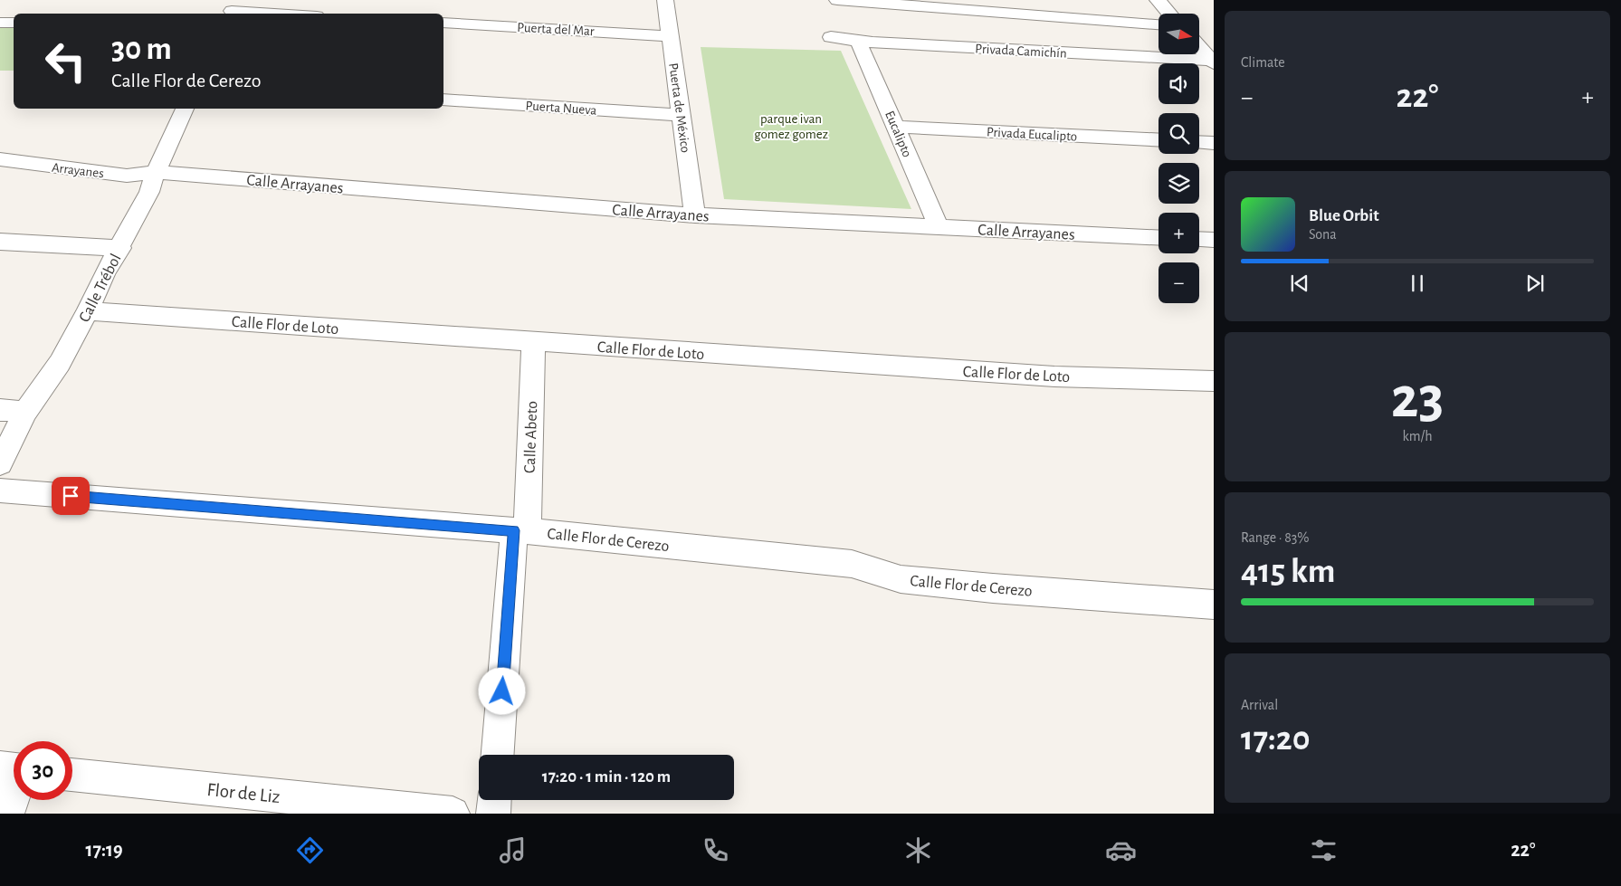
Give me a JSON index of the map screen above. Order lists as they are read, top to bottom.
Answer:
{
  "streets": {
    "street": [
      "Puerta del Mar",
      "Privada Camichín",
      "Puerta Nueva",
      "Puerta de México",
      "Eucalipto",
      "Privada Eucalipto",
      "Arrayanes",
      "Calle Arrayanes",
      "Calle Trébol",
      "Calle Flor de Loto",
      "Calle Abeto",
      "Calle Flor de Cerezo",
      "Flor de Liz"
    ]
  },
  "crossings": [
    ["Puerta del Mar", "Puerta de México"],
    ["Privada Camichín", "Eucalipto"],
    ["Puerta Nueva", "Puerta de México"],
    ["Puerta de México", "Calle Arrayanes"],
    ["Eucalipto", "Privada Eucalipto"],
    ["Eucalipto", "Calle Arrayanes"],
    ["Arrayanes", "Calle Arrayanes"],
    ["Arrayanes", "Calle Trébol"],
    ["Calle Arrayanes", "Calle Trébol"],
    ["Calle Trébol", "Calle Flor de Loto"],
    ["Calle Flor de Loto", "Calle Abeto"],
    ["Calle Abeto", "Calle Flor de Cerezo"]
  ],
  "parks": ["parque ivan gomez gomez"],
  "north": "right",
  "page": {
    "tile": [
      "Climate",
      ["23", "km/h"],
      ["Range · 83%", "415 km"],
      ["Arrival", "17:20"]
    ],
    "map_buttons": ["+", "−"],
    "turn": ["30 m", "Calle Flor de Cerezo"],
    "heat": ["−", "22°", "+"],
    "song": ["Blue Orbit", "Sona"],
    "limit": "30",
    "trip": "17:20 · 1 min · 120 m",
    "tabs": ["17:19", "22°"]
  }
}
